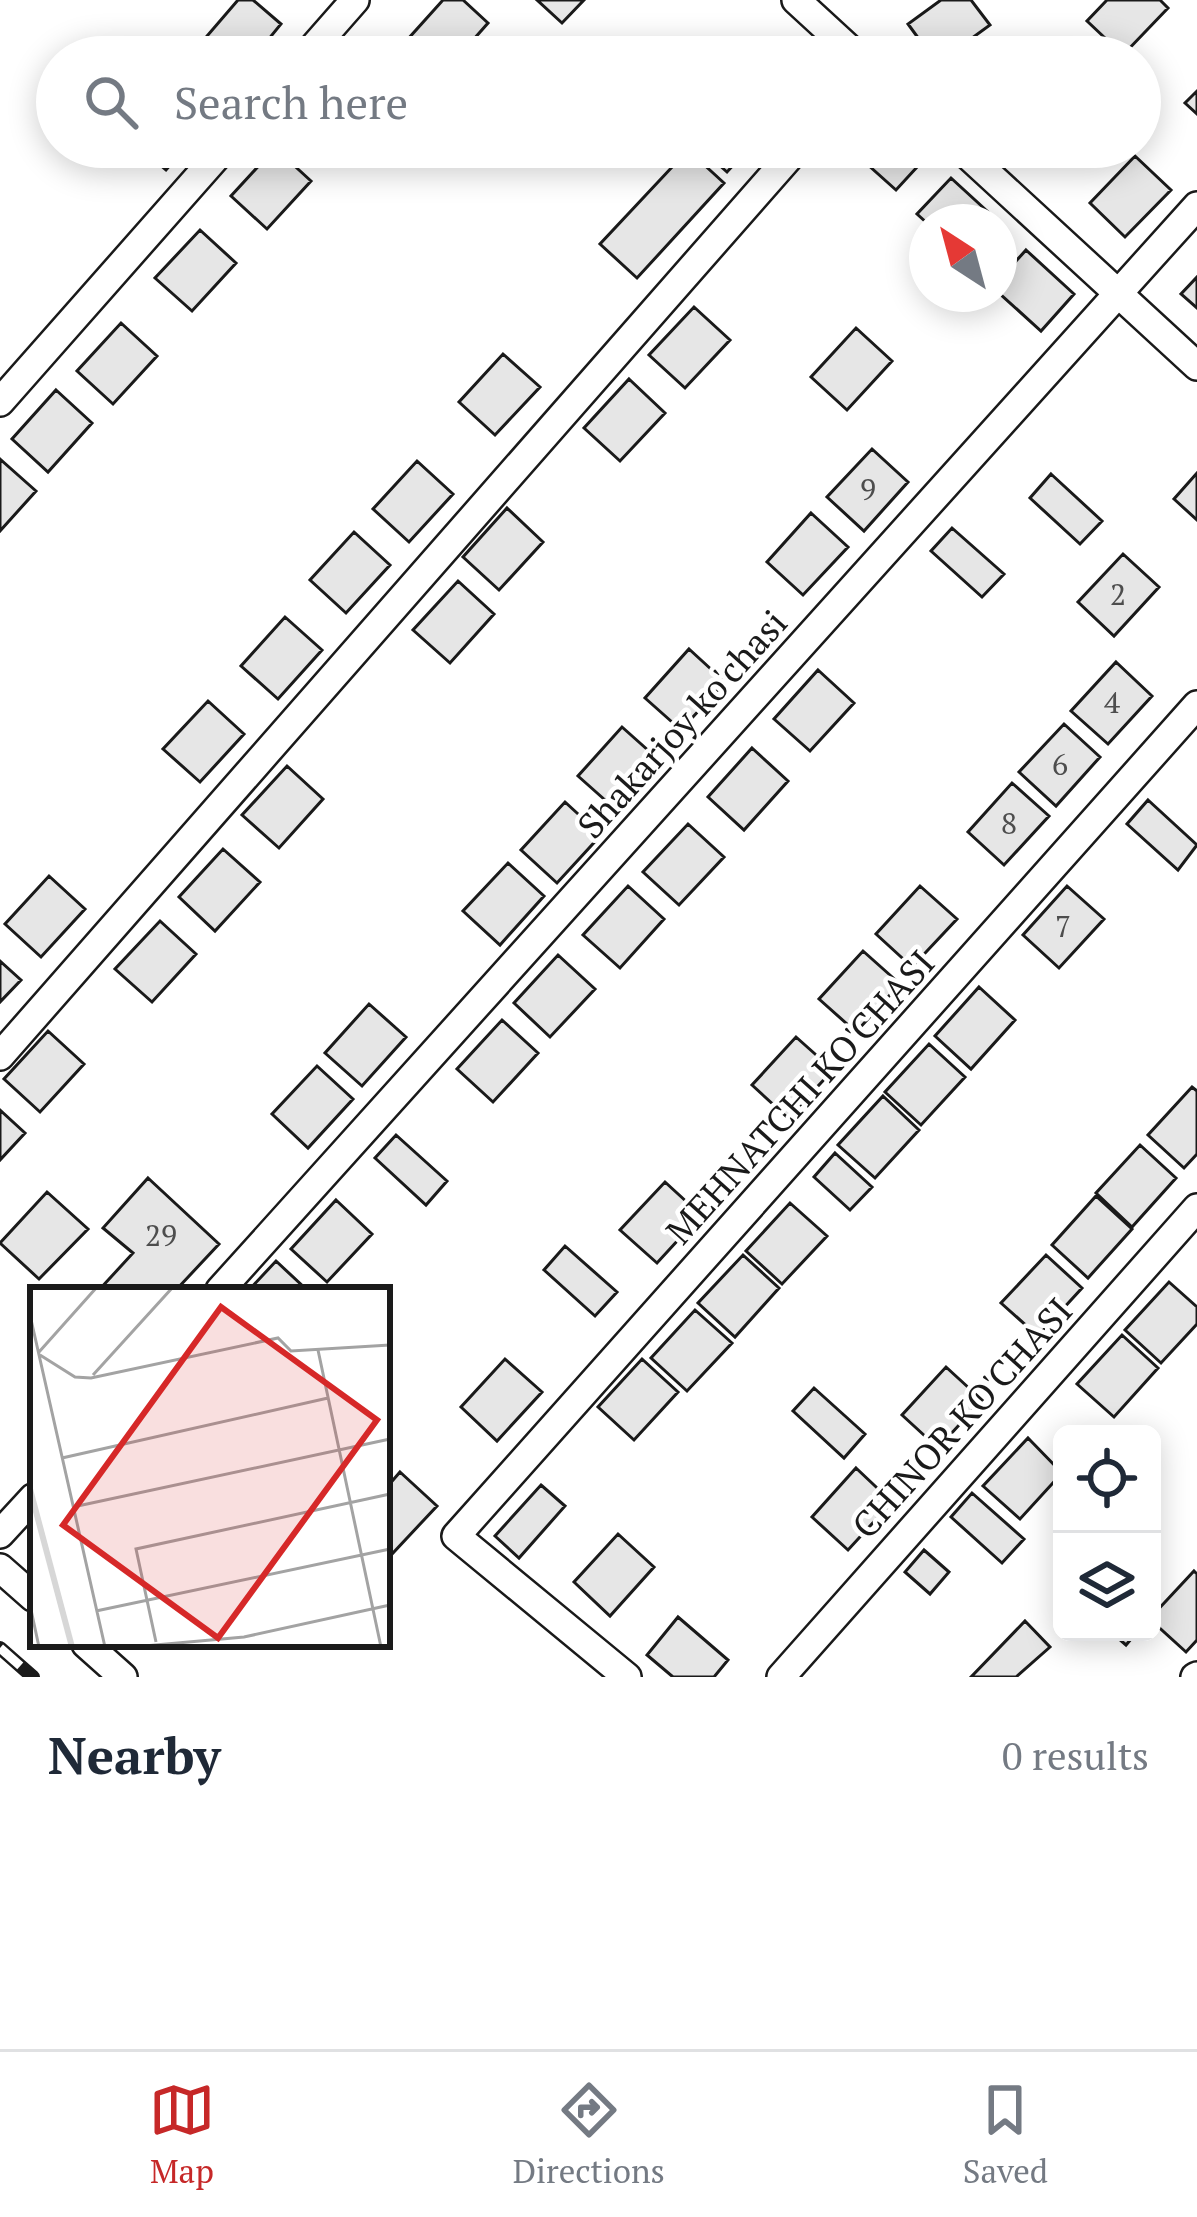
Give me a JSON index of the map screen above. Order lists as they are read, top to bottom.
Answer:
{
  "streets": {
    "street": ["Shakarjoy ko'chasi", "MEHNATCHI KO'CHASI", "CHINOR KO'CHASI"]
  },
  "house_numbers": [
    "9",
    "2",
    "4",
    "6",
    "8",
    "7",
    "29"
  ],
  "north": "top left",
  "page": {
    "search": "Search here",
    "heading": ["Nearby", "0 results"],
    "nav": ["Map", "Directions", "Saved"]
  }
}
